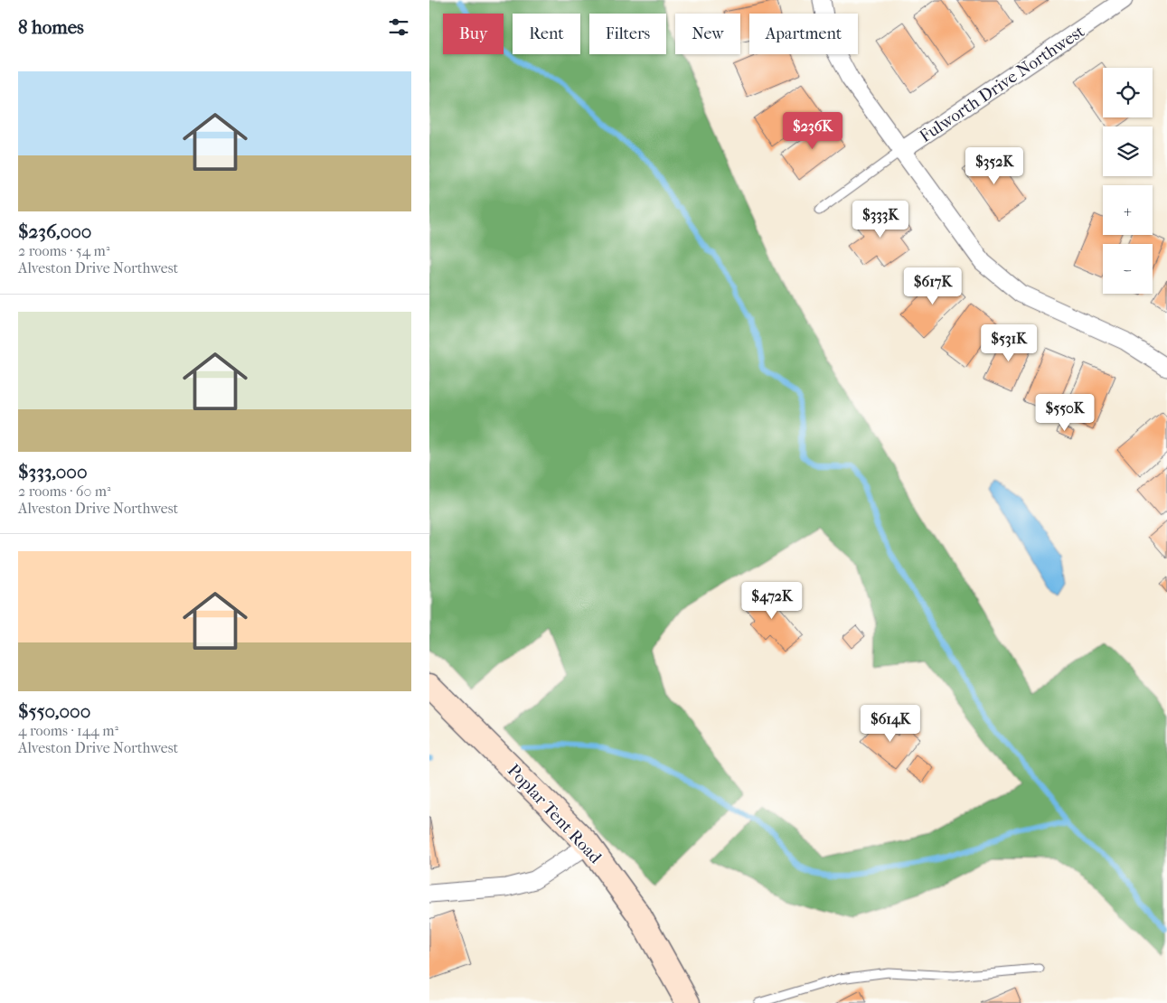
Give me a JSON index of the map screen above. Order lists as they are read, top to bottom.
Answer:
{
  "streets": {
    "main road": ["Poplar Tent Road"],
    "street": ["Fulworth Drive Northwest"]
  },
  "page": {
    "heading": "8 homes",
    "chip": [
      "Buy",
      "Rent",
      "Filters",
      "New",
      "Apartment"
    ],
    "list": [
      {
        "name": "$236,000",
        "note": "2 rooms · 54 m² · Alveston Drive Northwest"
      },
      {
        "name": "$333,000",
        "note": "2 rooms · 60 m² · Alveston Drive Northwest"
      },
      {
        "name": "$550,000",
        "note": "4 rooms · 144 m² · Alveston Drive Northwest"
      }
    ],
    "map_buttons": ["+", "−"],
    "price": [
      "$236K",
      "$352K",
      "$333K",
      "$617K",
      "$531K",
      "$550K",
      "$472K",
      "$614K"
    ]
  }
}
